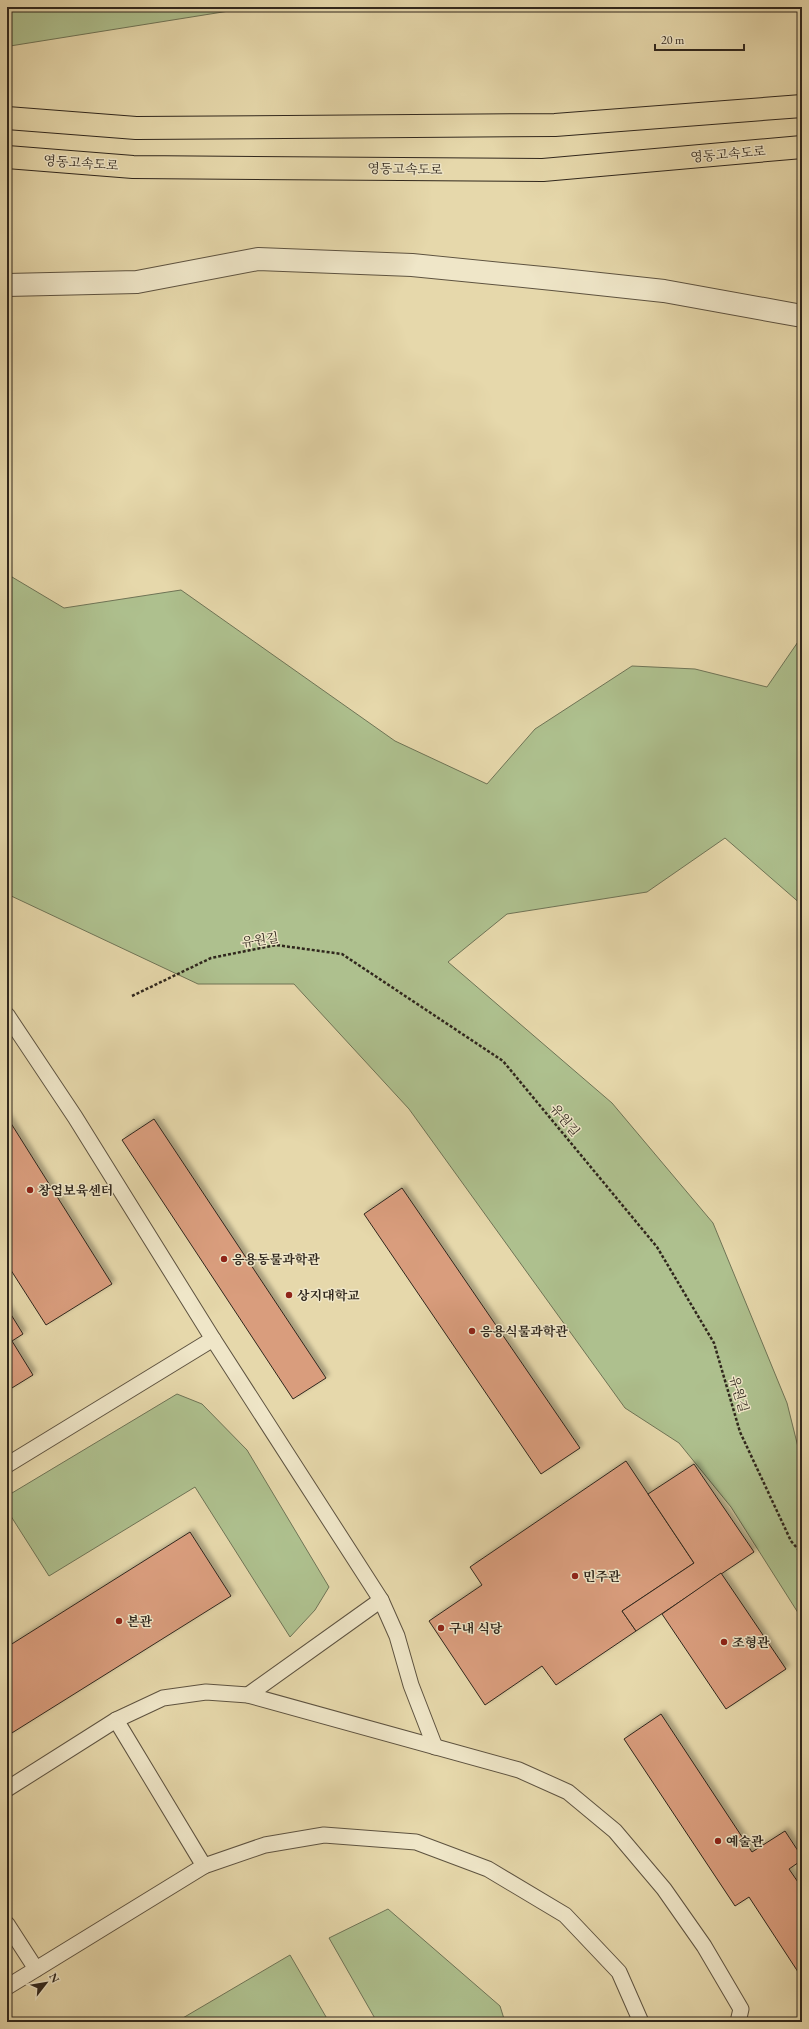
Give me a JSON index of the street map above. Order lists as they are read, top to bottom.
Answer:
{
  "streets": {
    "highway": ["영동고속도로"],
    "path": ["유원길"]
  },
  "places": [
    "창업보육센터",
    "응용동물과학관",
    "상지대학교",
    "응용식물과학관",
    "민주관",
    "본관",
    "구내 식당",
    "조형관",
    "예술관"
  ],
  "scale_bar": "20 m",
  "north": "top right"
}
